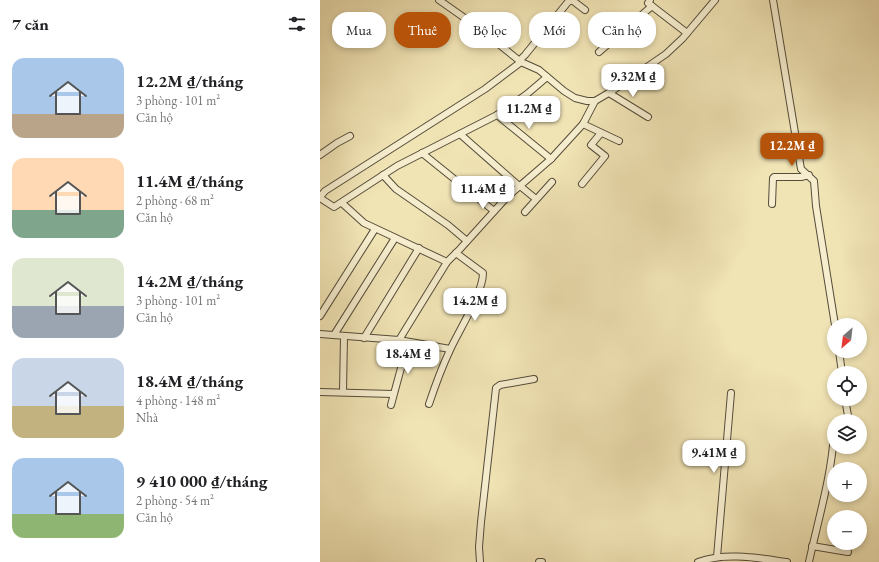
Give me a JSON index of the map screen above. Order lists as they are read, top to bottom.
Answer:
{
  "north": "bottom left",
  "page": {
    "heading": "7 căn",
    "chip": [
      "Mua",
      "Thuê",
      "Bộ lọc",
      "Mới",
      "Căn hộ"
    ],
    "list": [
      {
        "name": "12.2M ₫/tháng",
        "note": "3 phòng · 101 m² · Căn hộ"
      },
      {
        "name": "11.4M ₫/tháng",
        "note": "2 phòng · 68 m² · Căn hộ"
      },
      {
        "name": "14.2M ₫/tháng",
        "note": "3 phòng · 101 m² · Căn hộ"
      },
      {
        "name": "18.4M ₫/tháng",
        "note": "4 phòng · 148 m² · Nhà"
      },
      {
        "name": "9 410 000 ₫/tháng",
        "note": "2 phòng · 54 m² · Căn hộ"
      }
    ],
    "price": [
      "9.32M ₫",
      "11.2M ₫",
      "12.2M ₫",
      "11.4M ₫",
      "14.2M ₫",
      "18.4M ₫",
      "9.41M ₫"
    ],
    "map_buttons": ["+", "−"]
  }
}
